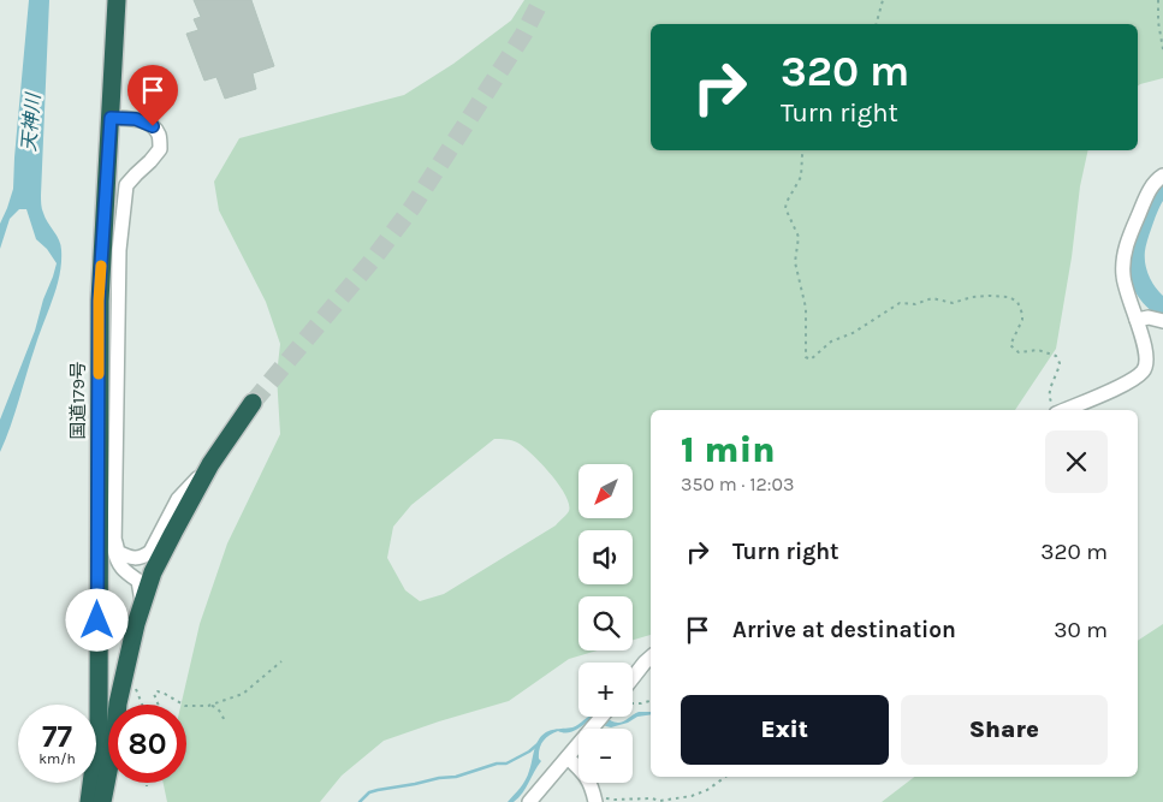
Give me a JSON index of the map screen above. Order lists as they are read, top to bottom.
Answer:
{
  "streets": {
    "highway": ["国道179号"]
  },
  "water": ["天神川"],
  "north": "bottom left",
  "page": {
    "turn": ["320 m", "Turn right"],
    "heading": ["1 min", "350 m · 12:03"],
    "map_buttons": ["+", "−"],
    "list": [
      {
        "name": "Turn right",
        "value": "320 m"
      },
      {
        "name": "Arrive at destination",
        "value": "30 m"
      }
    ],
    "buttons": ["Exit", "Share"],
    "speed": "77 km/h",
    "limit": "80"
  }
}
